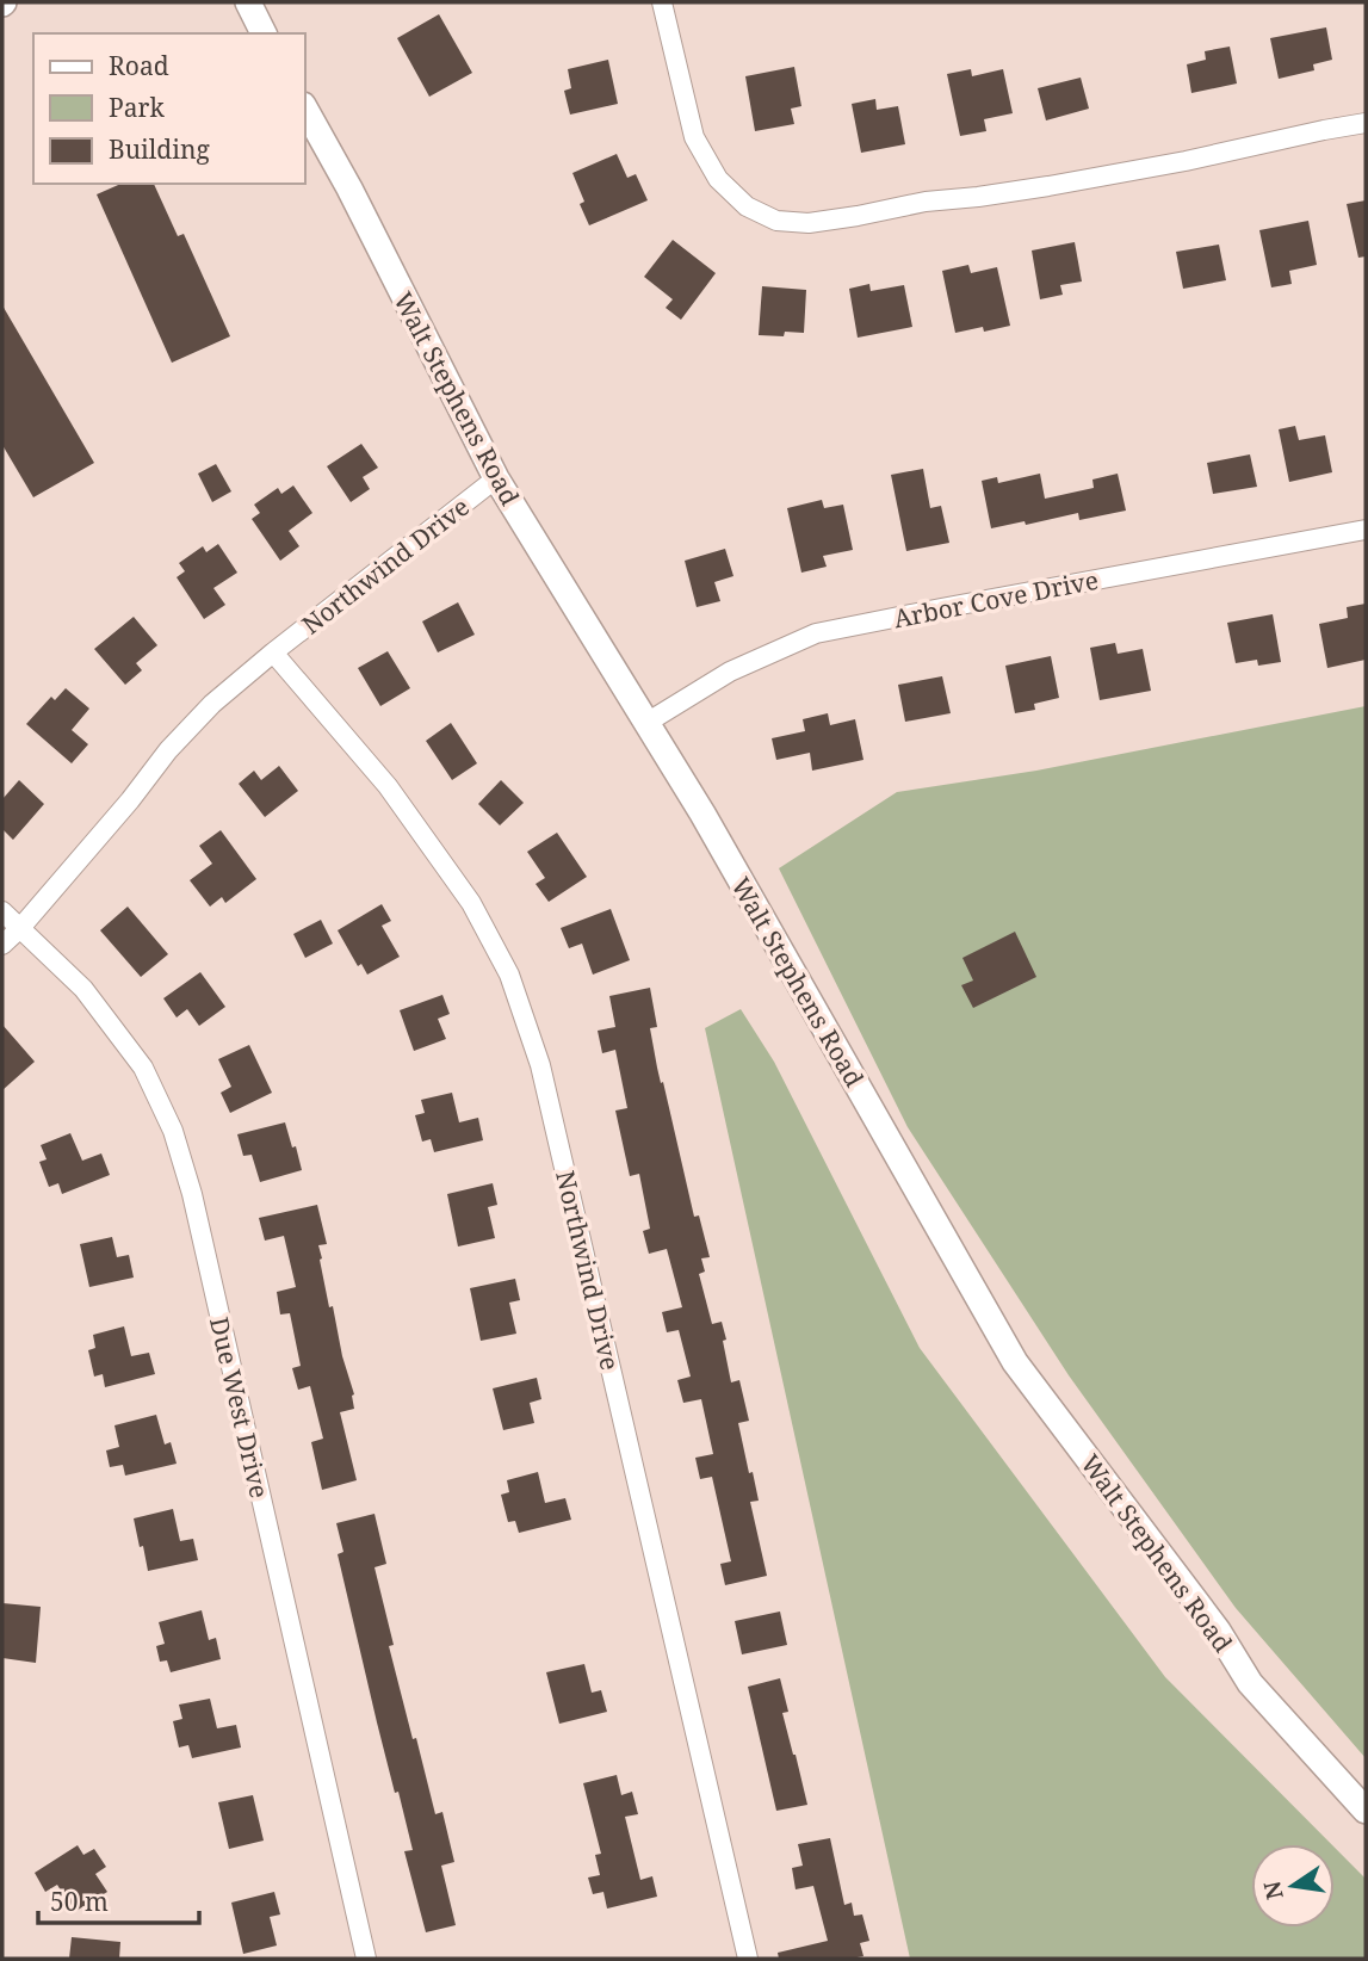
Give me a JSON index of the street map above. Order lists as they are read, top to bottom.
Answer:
{
  "streets": {
    "street": [
      "Walt Stephens Road",
      "Northwind Drive",
      "Arbor Cove Drive",
      "Due West Drive"
    ]
  },
  "crossings": [
    ["Walt Stephens Road", "Northwind Drive"],
    ["Walt Stephens Road", "Arbor Cove Drive"],
    ["Northwind Drive", "Due West Drive"]
  ],
  "legend": ["Road", "Park", "Building"],
  "scale_bar": "50 m",
  "north": "left"
}
